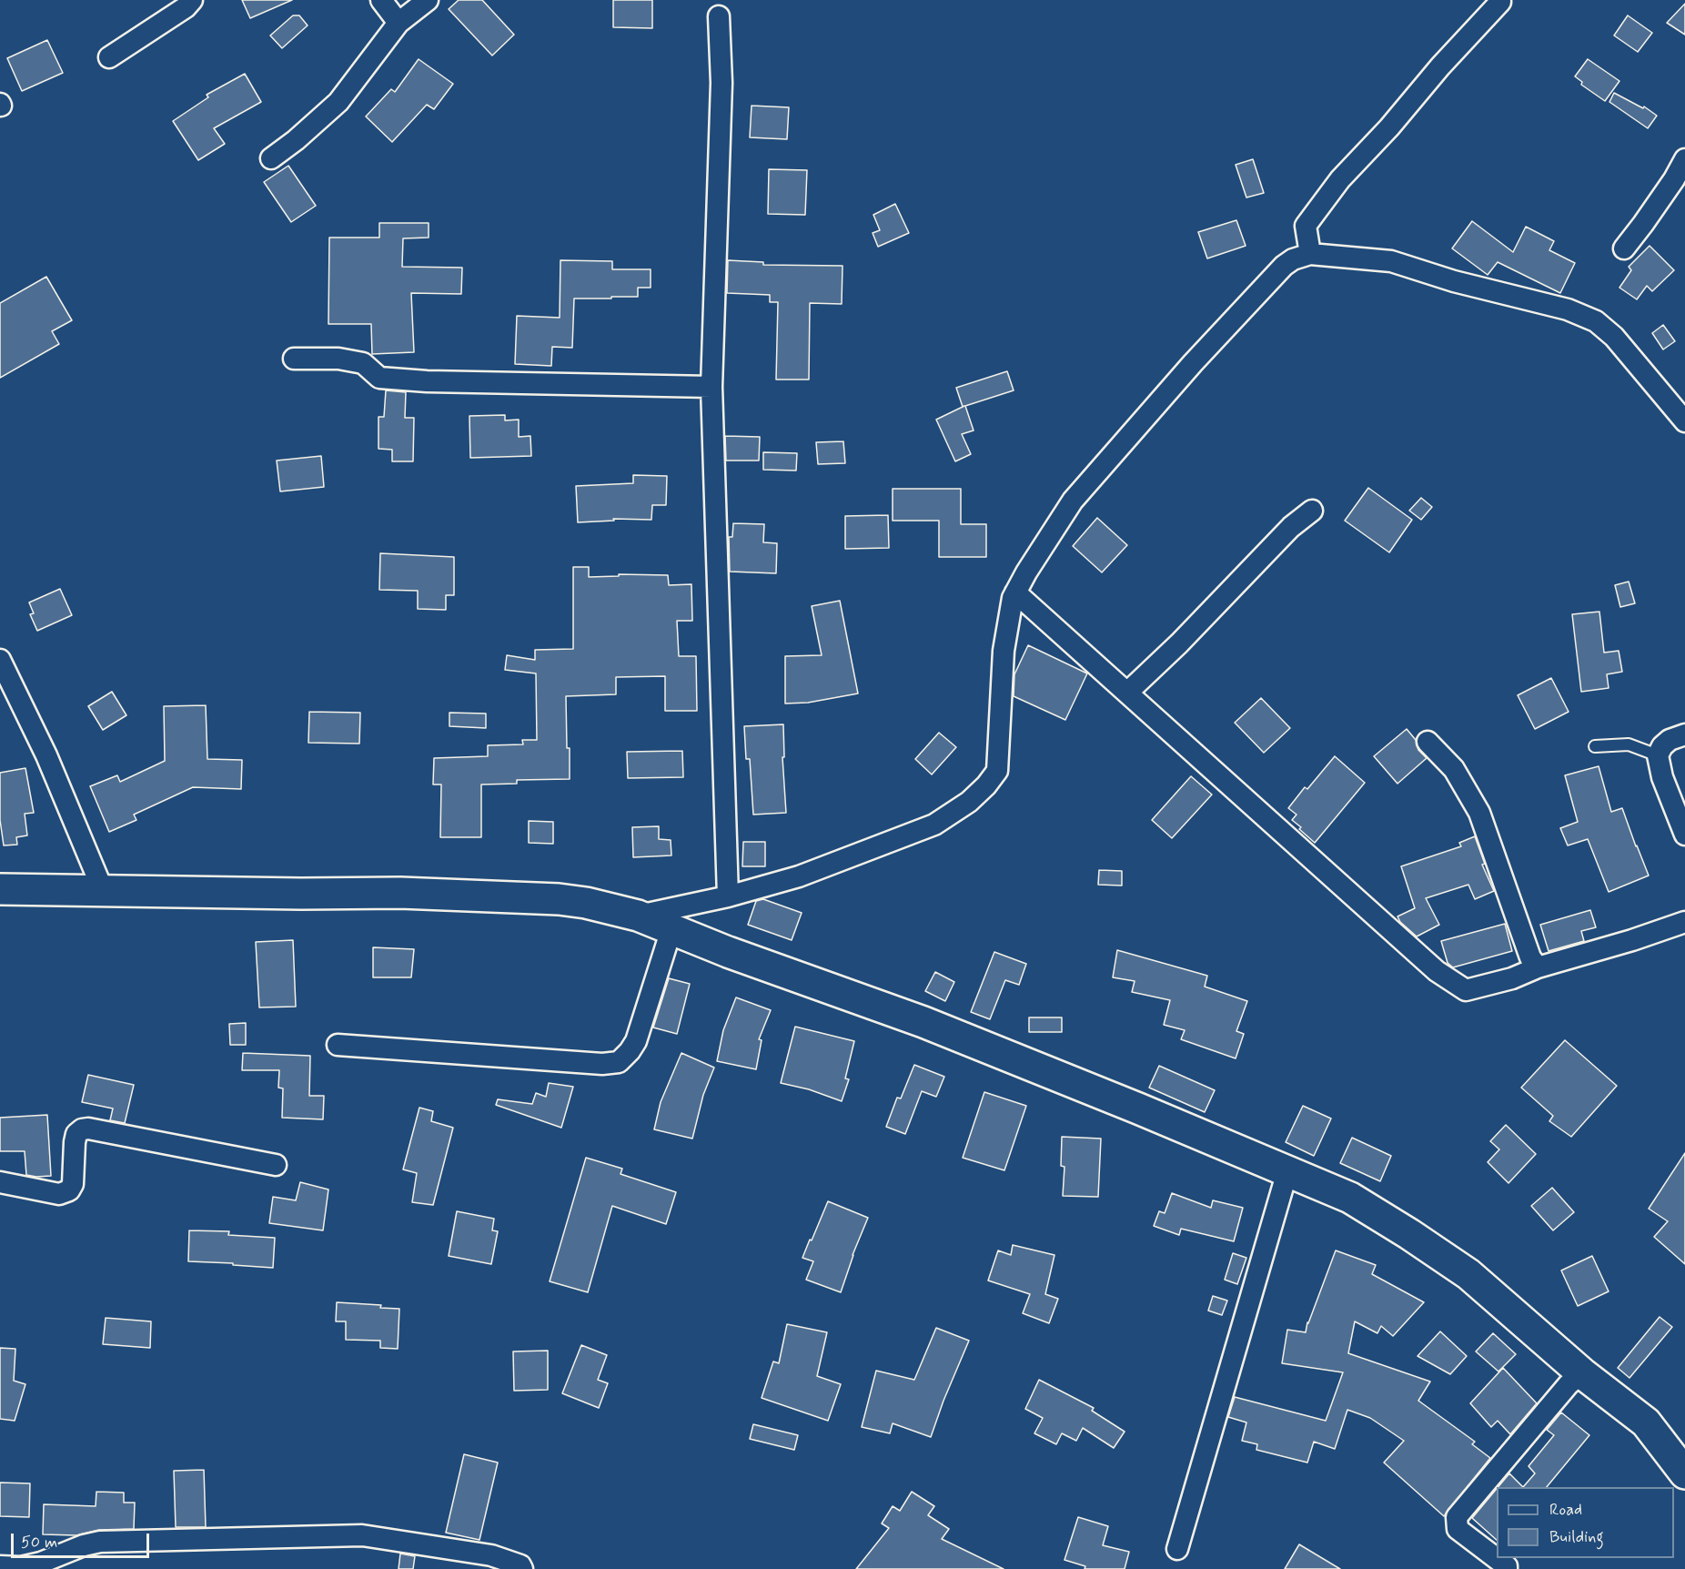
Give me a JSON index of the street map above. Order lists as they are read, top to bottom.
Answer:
{
  "legend": ["Road", "Building"],
  "scale_bar": "50 m"
}
